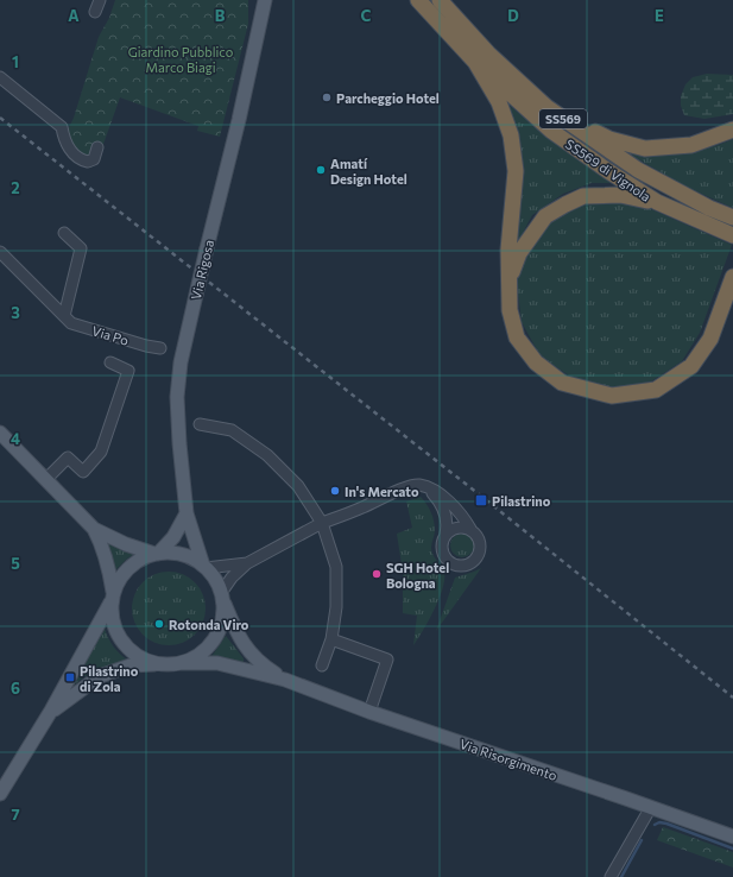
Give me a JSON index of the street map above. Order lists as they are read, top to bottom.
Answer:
{
  "streets": {
    "highway": ["SS569", "SS569 di Vignola"],
    "main road": ["Via Rigosa", "Via Risorgimento"],
    "street": ["Via Po"]
  },
  "crossings": [
    ["Via Rigosa", "Via Risorgimento"]
  ],
  "parks": ["Giardino Pubblico Marco Biagi"],
  "places": {
    "other": [
      "Parcheggio Hotel",
      "Amatí Design Hotel",
      "In's Mercato",
      "SGH Hotel Bologna",
      "Rotonda Viro"
    ],
    "transit": ["Pilastrino", "Pilastrino di Zola"]
  },
  "grid": {
    "columns": [
      "A",
      "B",
      "C",
      "D",
      "E"
    ],
    "rows": [
      "1",
      "2",
      "3",
      "4",
      "5",
      "6",
      "7"
    ]
  }
}
